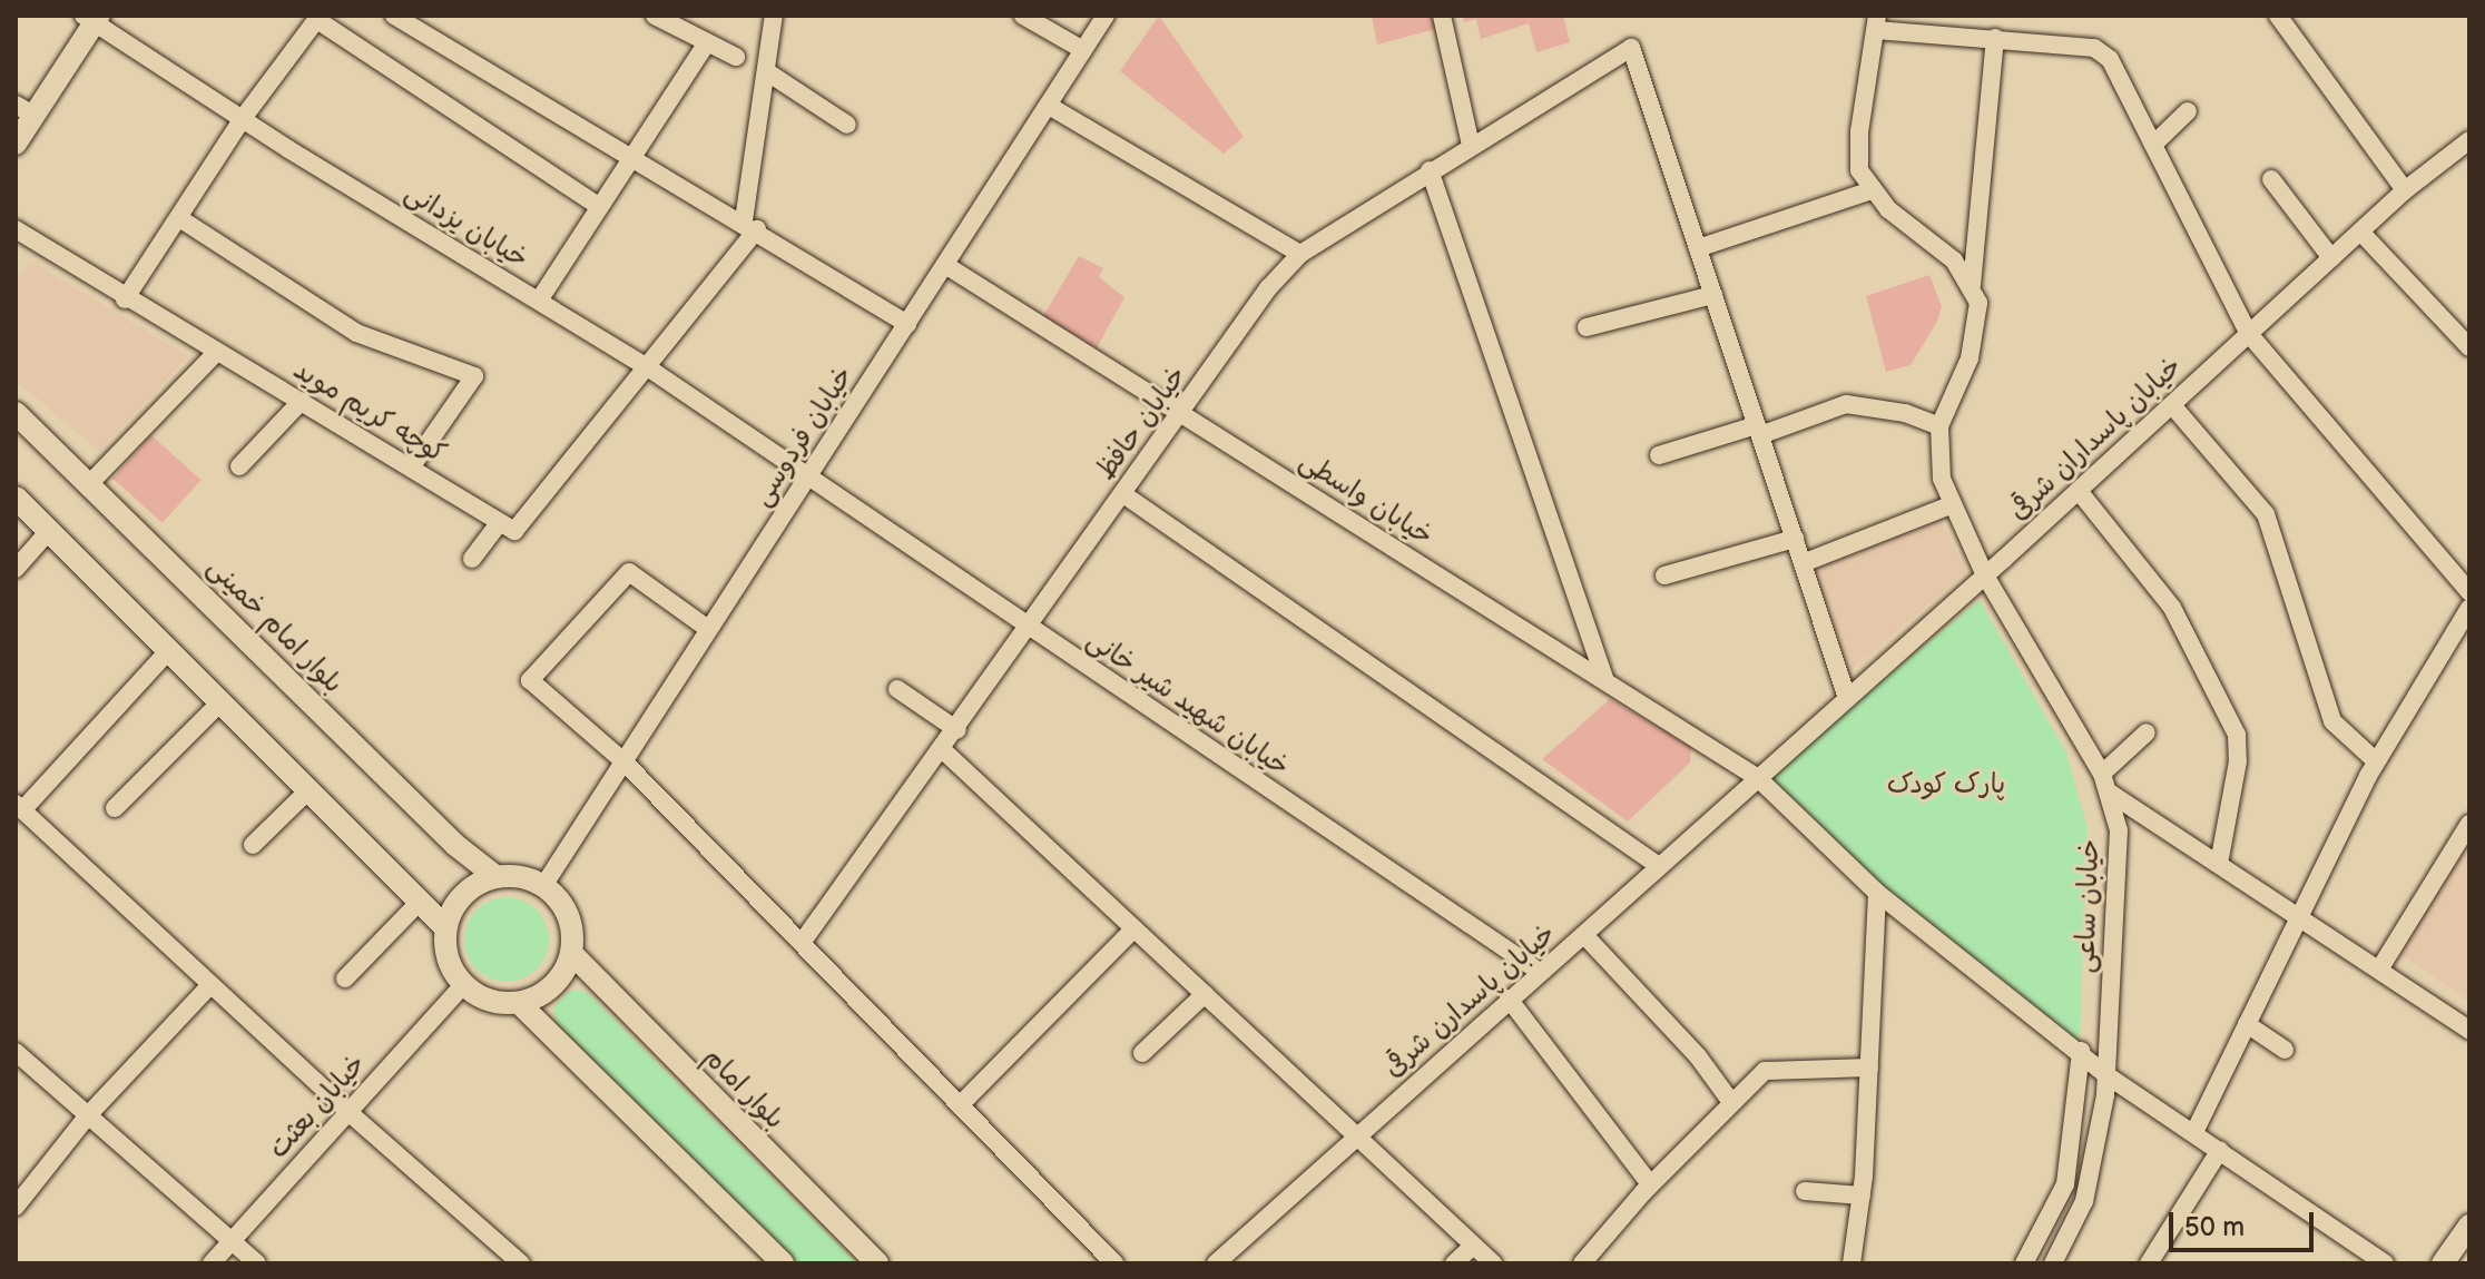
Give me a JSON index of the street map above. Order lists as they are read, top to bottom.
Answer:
{
  "streets": {
    "main road": ["بلوار امام خمینی", "بلوار امام"],
    "street": [
      "خیابان یزدانی",
      "کوچه کریم موید",
      "خیابان حافظ",
      "خیابان فردوسی",
      "خیابان پاسداران شرقی",
      "خیابان واسطی",
      "خیابان شهید شیر خانی",
      "خیابان ساعی",
      "خیابان پاسدارن شرقی",
      "خیابان بعثت"
    ]
  },
  "crossings": [
    ["خیابان یزدانی", "خیابان فردوسی"],
    ["خیابان یزدانی", "خیابان شهید شیر خانی"],
    ["خیابان حافظ", "خیابان واسطی"],
    ["خیابان حافظ", "خیابان شهید شیر خانی"],
    ["خیابان فردوسی", "خیابان واسطی"],
    ["خیابان فردوسی", "بلوار امام خمینی"],
    ["خیابان فردوسی", "خیابان شهید شیر خانی"],
    ["خیابان فردوسی", "بلوار امام"],
    ["خیابان فردوسی", "خیابان بعثت"],
    ["خیابان پاسداران شرقی", "خیابان واسطی"],
    ["خیابان پاسداران شرقی", "خیابان ساعی"],
    ["خیابان پاسداران شرقی", "خیابان پاسدارن شرقی"],
    ["خیابان واسطی", "خیابان ساعی"],
    ["خیابان واسطی", "خیابان پاسدارن شرقی"],
    ["بلوار امام خمینی", "بلوار امام"],
    ["بلوار امام خمینی", "خیابان بعثت"],
    ["خیابان شهید شیر خانی", "خیابان پاسدارن شرقی"],
    ["بلوار امام", "خیابان بعثت"]
  ],
  "parks": ["پارک کودک"],
  "scale_bar": "50 m"
}
